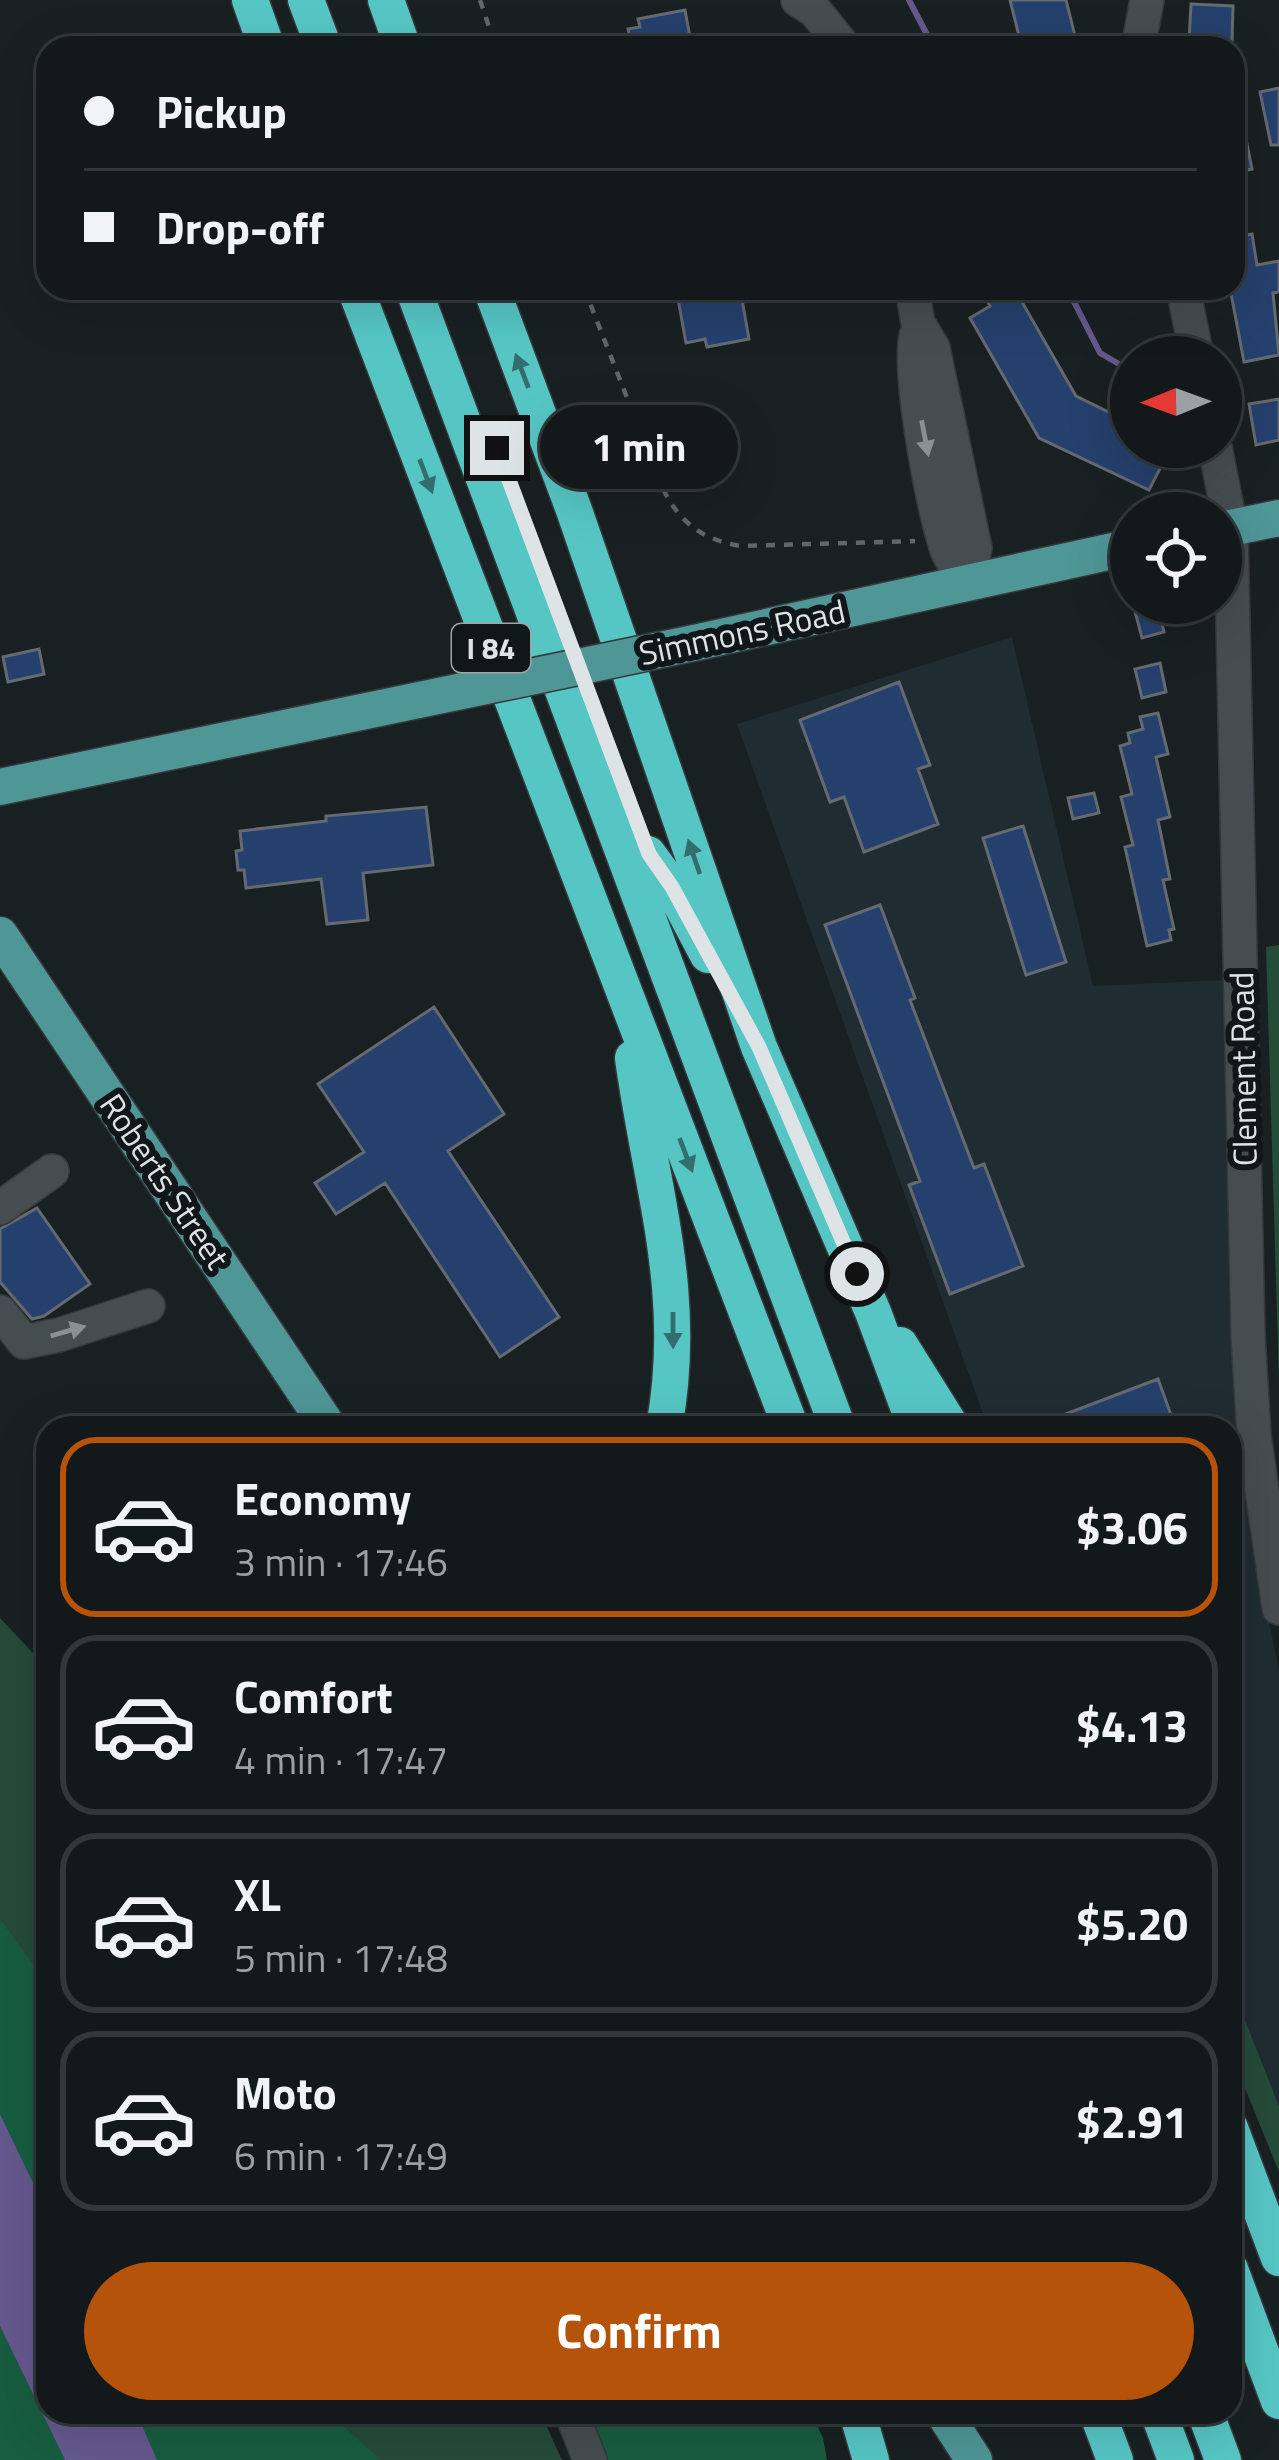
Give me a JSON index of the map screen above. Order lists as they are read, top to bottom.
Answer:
{
  "streets": {
    "highway": ["I 84"],
    "main road": ["Simmons Road", "Roberts Street"],
    "street": ["Clement Road"]
  },
  "north": "left",
  "page": {
    "banner": ["Pickup", "Drop-off"],
    "bubble": "1 min",
    "list": [
      {
        "name": "Economy",
        "note": "3 min · 17:46",
        "value": "$3.06"
      },
      {
        "name": "Comfort",
        "note": "4 min · 17:47",
        "value": "$4.13"
      },
      {
        "name": "XL",
        "note": "5 min · 17:48",
        "value": "$5.20"
      },
      {
        "name": "Moto",
        "note": "6 min · 17:49",
        "value": "$2.91"
      }
    ],
    "buttons": "Confirm"
  }
}
